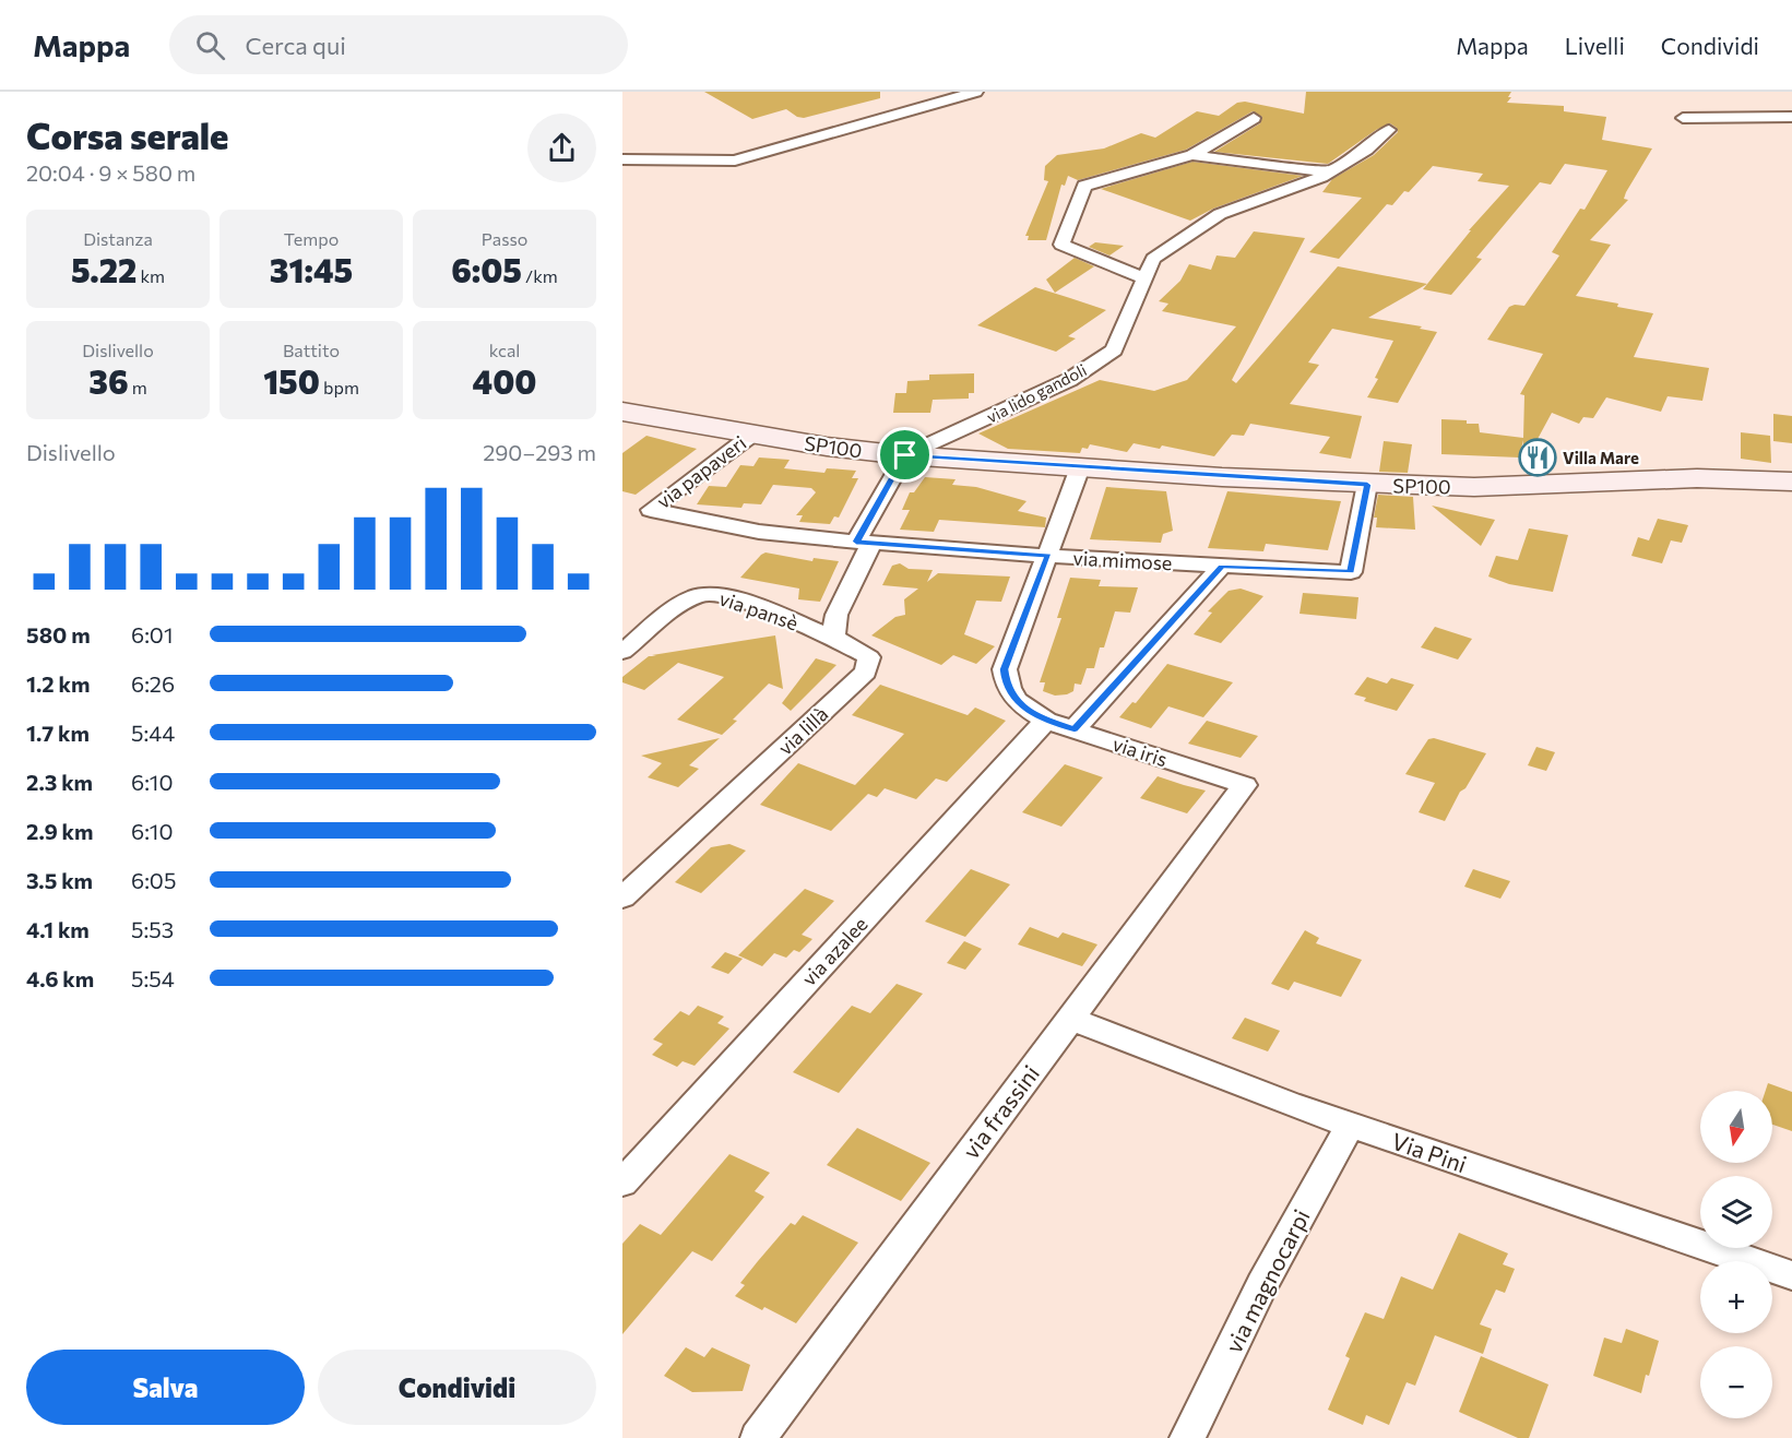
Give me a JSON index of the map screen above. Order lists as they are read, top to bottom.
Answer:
{
  "streets": {
    "main road": ["SP100"],
    "street": [
      "via lido gandoli",
      "via papaveri",
      "via mimose",
      "via pansè",
      "via lillà",
      "via iris",
      "via azalee",
      "via frassini",
      "Via Pini",
      "via magnocarpi"
    ]
  },
  "crossings": [
    ["via lido gandoli", "SP100"],
    ["SP100", "via papaveri"],
    ["SP100", "via mimose"],
    ["SP100", "via iris"],
    ["via papaveri", "via mimose"],
    ["via mimose", "via iris"],
    ["via pansè", "via lillà"],
    ["via iris", "via azalee"],
    ["via iris", "via frassini"],
    ["via frassini", "Via Pini"],
    ["Via Pini", "via magnocarpi"]
  ],
  "places": {
    "restaurant": ["Villa Mare"]
  },
  "north": "bottom",
  "page": {
    "header": "Mappa",
    "search": "Cerca qui",
    "nav": ["Mappa", "Livelli", "Condividi"],
    "heading": ["Corsa serale", "20:04 · 9 × 580 m"],
    "stats": [
      ["Distanza", "5.22 km"],
      ["Tempo", "31:45"],
      ["Passo", "6:05 /km"],
      ["Dislivello", "36 m"],
      ["Battito", "150 bpm"],
      ["kcal", "400"]
    ],
    "chart": ["Dislivello", "290–293 m"],
    "list": [
      {
        "name": "580 m",
        "note": "6:01"
      },
      {
        "name": "1.2 km",
        "note": "6:26"
      },
      {
        "name": "1.7 km",
        "note": "5:44"
      },
      {
        "name": "2.3 km",
        "note": "6:10"
      },
      {
        "name": "2.9 km",
        "note": "6:10"
      },
      {
        "name": "3.5 km",
        "note": "6:05"
      },
      {
        "name": "4.1 km",
        "note": "5:53"
      },
      {
        "name": "4.6 km",
        "note": "5:54"
      }
    ],
    "map_buttons": ["+", "−"],
    "buttons": ["Salva", "Condividi"]
  }
}
